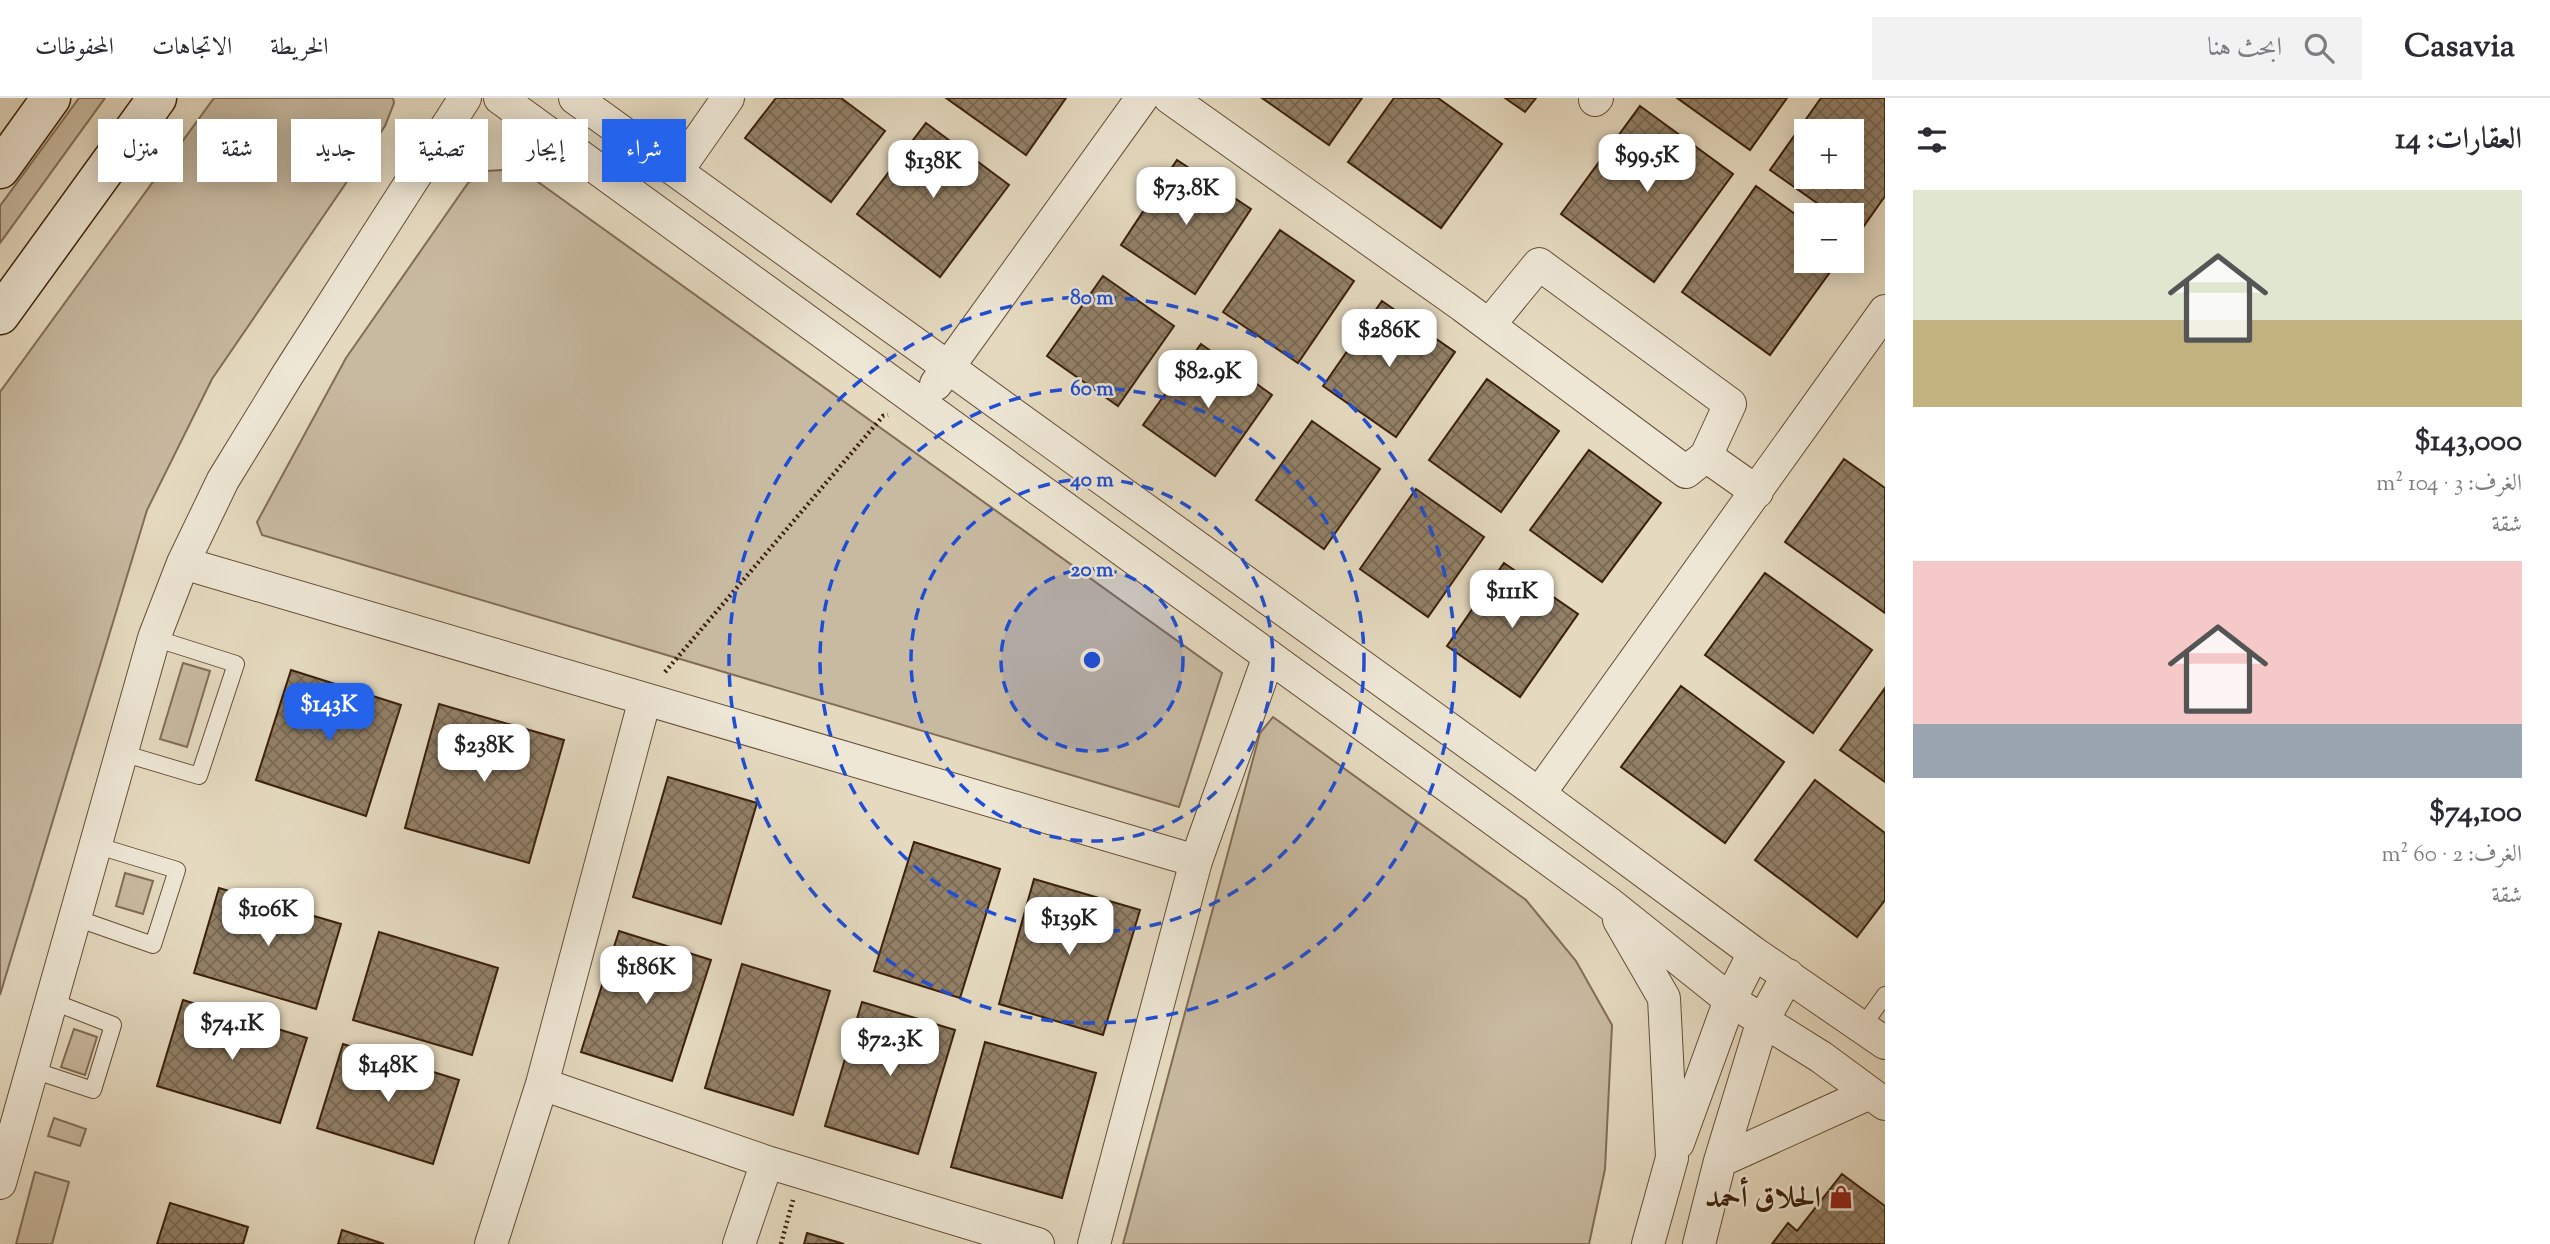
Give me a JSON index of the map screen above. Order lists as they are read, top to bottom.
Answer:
{
  "places": {
    "shop": ["الحلاق أحمد"]
  },
  "page": {
    "header": "Casavia",
    "search": "ابحث هنا",
    "nav": ["الخريطة", "الاتجاهات", "المحفوظات"],
    "heading": "العقارات: 14",
    "map_buttons": ["+", "−"],
    "chip": [
      "شراء",
      "إيجار",
      "تصفية",
      "جديد",
      "شقة",
      "منزل"
    ],
    "price": [
      "$99.5K",
      "$138K",
      "$73.8K",
      "$286K",
      "$82.9K",
      "$111K",
      "$143K",
      "$238K",
      "$106K",
      "$139K",
      "$186K",
      "$74.1K",
      "$72.3K",
      "$148K"
    ],
    "list": [
      {
        "name": "$143,000",
        "note": "الغرف: 3 · 104 m² · شقة"
      },
      {
        "name": "$74,100",
        "note": "الغرف: 2 · 60 m² · شقة"
      }
    ]
  },
  "rings": [
    "80 m",
    "60 m",
    "40 m",
    "20 m"
  ]
}
